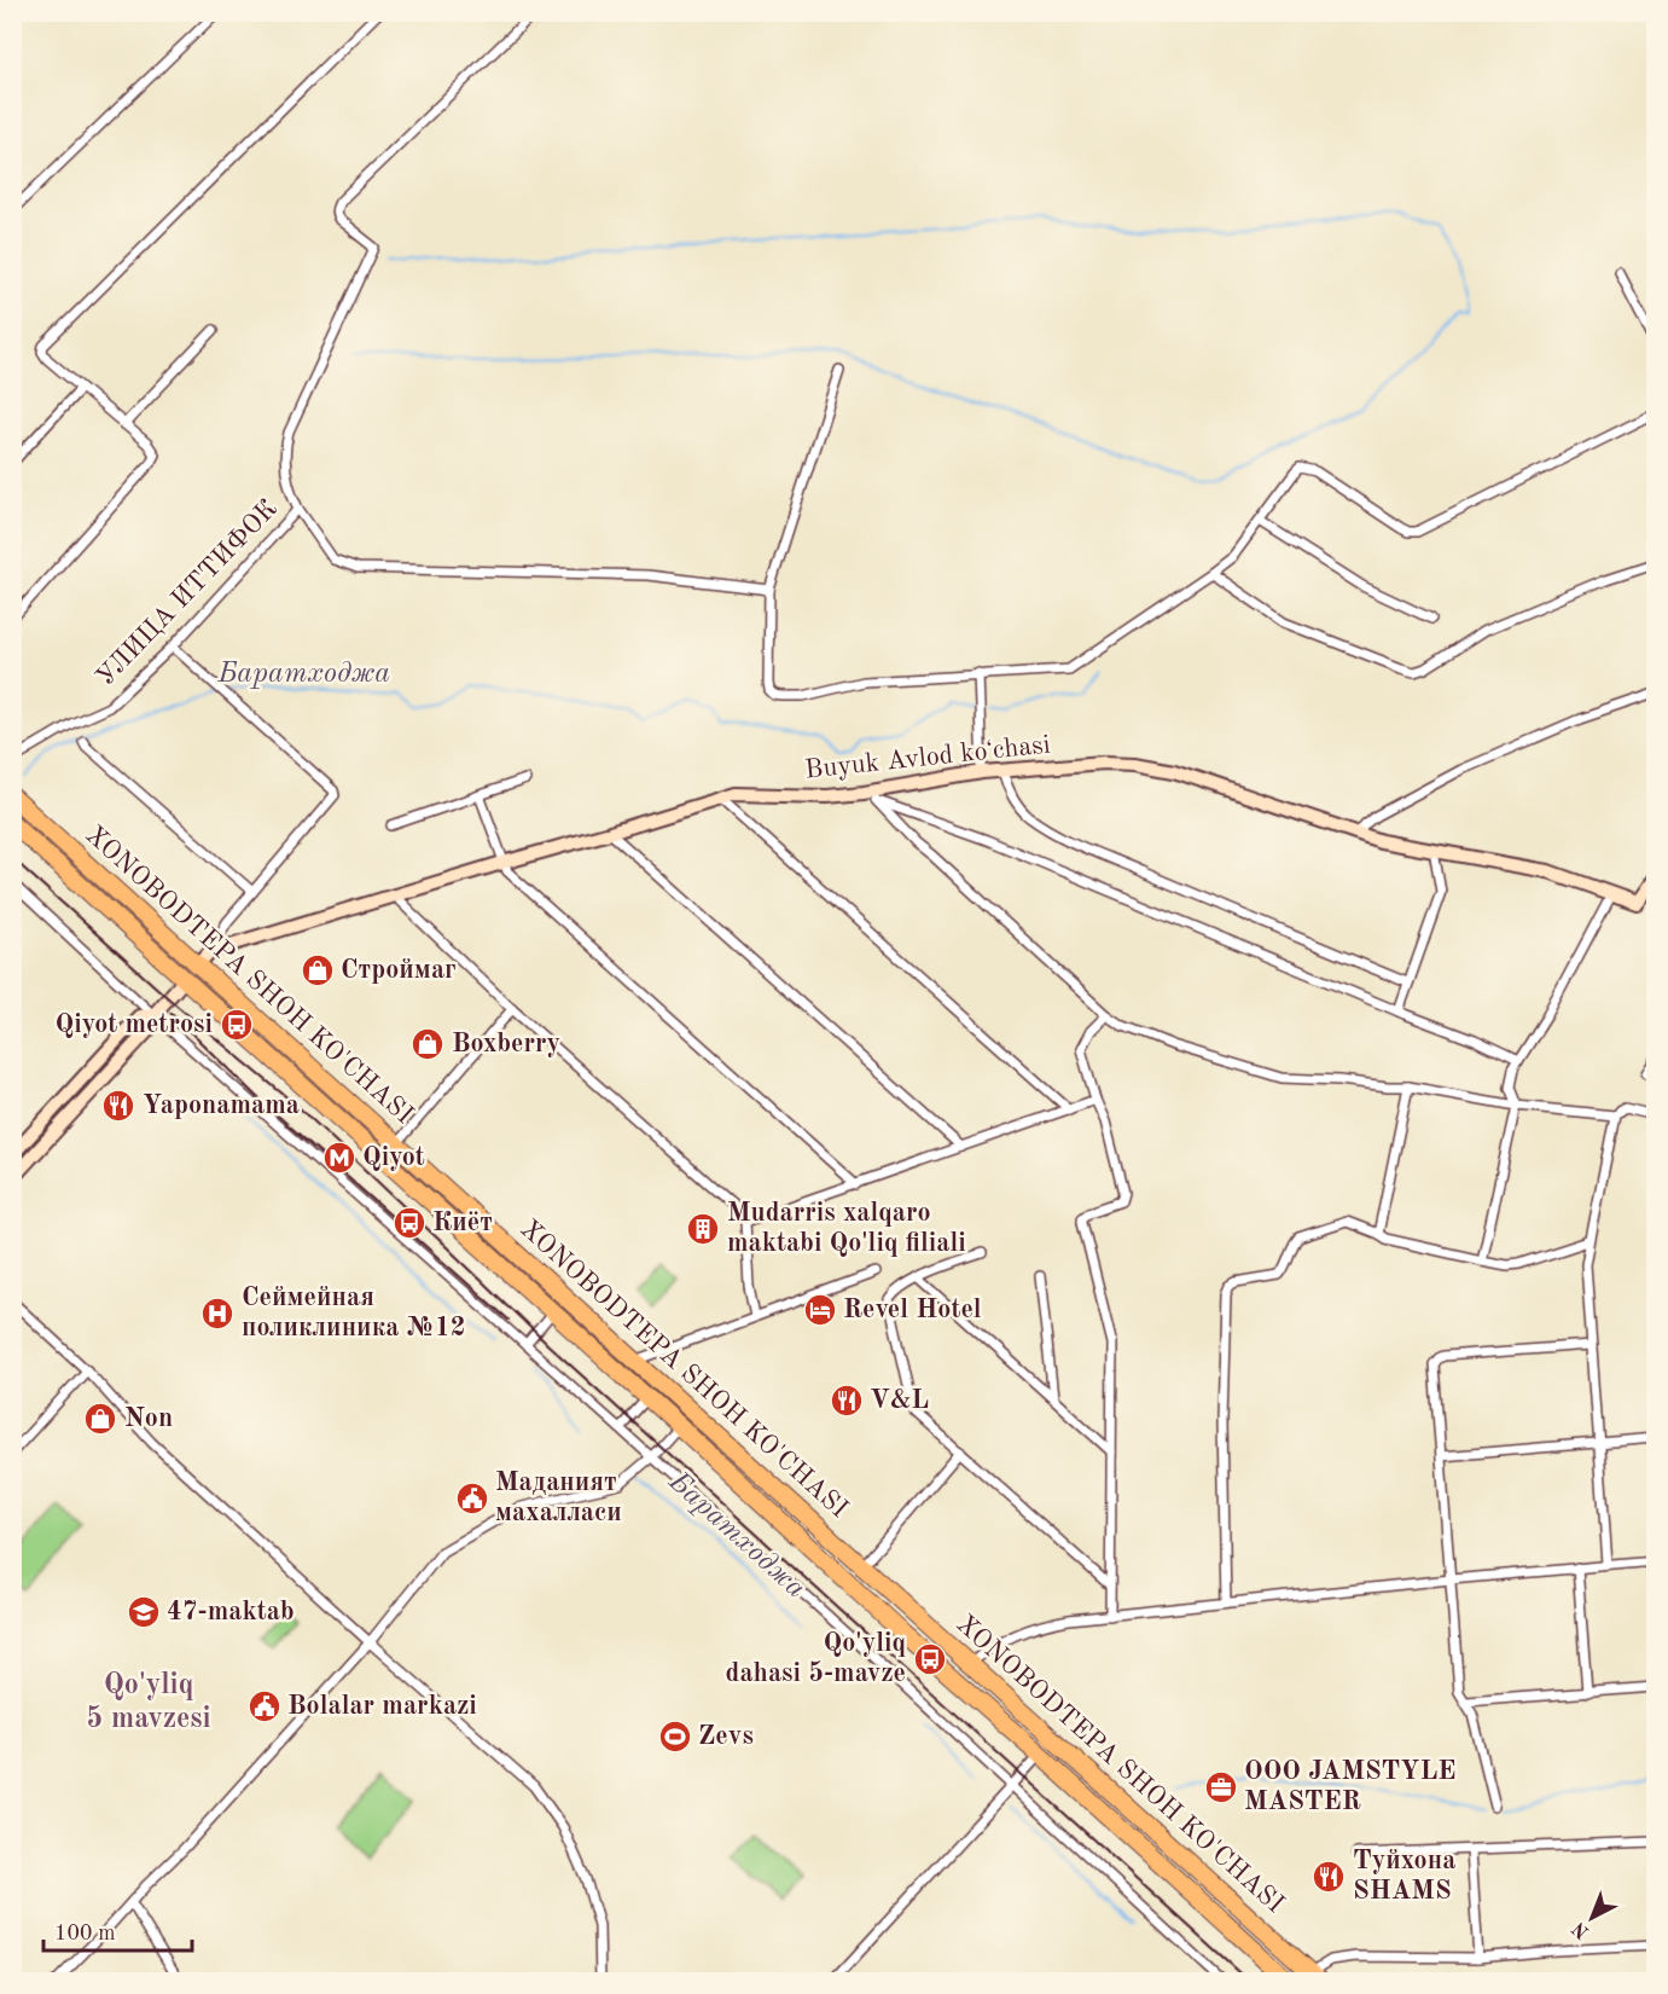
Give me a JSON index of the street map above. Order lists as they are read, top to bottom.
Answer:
{
  "streets": {
    "highway": ["XONOBODTEPA SHOH KO'CHASI"],
    "street": ["УЛИЦА ИТТИФОК", "Buyuk Avlod koʻchasi"]
  },
  "crossings": [
    ["Buyuk Avlod koʻchasi", "XONOBODTEPA SHOH KO'CHASI"]
  ],
  "districts": ["Qo'yliq 5 mavzesi"],
  "water": ["Баратходжа"],
  "places": {
    "shop": ["Строймаг", "Boxberry", "Non"],
    "bus stop": ["Qiyot metrosi", "Киёт", "Qo'yliq dahasi 5-mavze"],
    "restaurant": ["Yaponamama", "V&L", "Туйхона SHAMS"],
    "metro station": ["Qiyot"],
    "building": ["Mudarris xalqaro maktabi Qo'liq filiali"],
    "hotel": ["Revel Hotel"],
    "hospital": ["Сеймейная поликлиника №12"],
    "public building": ["Маданият махалласи", "Bolalar markazi"],
    "school or university": ["47-maktab"],
    "sports": ["Zevs"],
    "office": ["OOO JAMSTYLE MASTER"]
  },
  "scale_bar": "100 m",
  "north": "bottom left"
}
